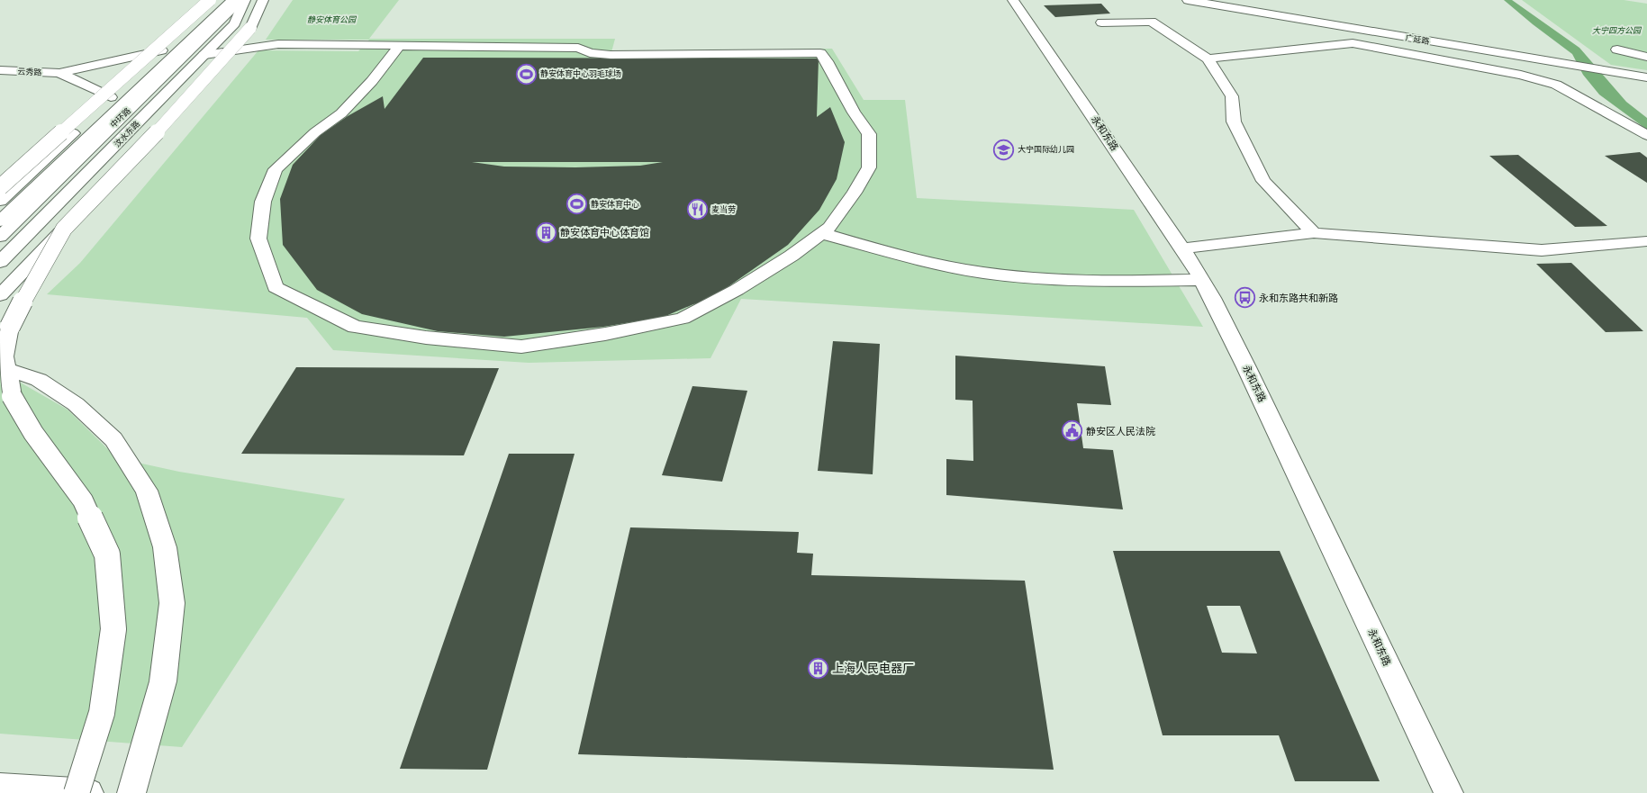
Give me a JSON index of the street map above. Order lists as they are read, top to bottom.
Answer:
{
  "streets": {
    "main road": [
      "广延路",
      "云秀路",
      "中环路",
      "永和东路",
      "汶水东路"
    ]
  },
  "parks": ["静安体育公园", "大宁四方公园"],
  "places": {
    "sports": ["静安体育中心羽毛球场", "静安体育中心"],
    "school or university": ["大宁国际幼儿园"],
    "restaurant": ["麦当劳"],
    "building": ["静安体育中心体育馆", "上海人民电器厂"],
    "bus stop": ["永和东路共和新路"],
    "public building": ["静安区人民法院"]
  }
}
